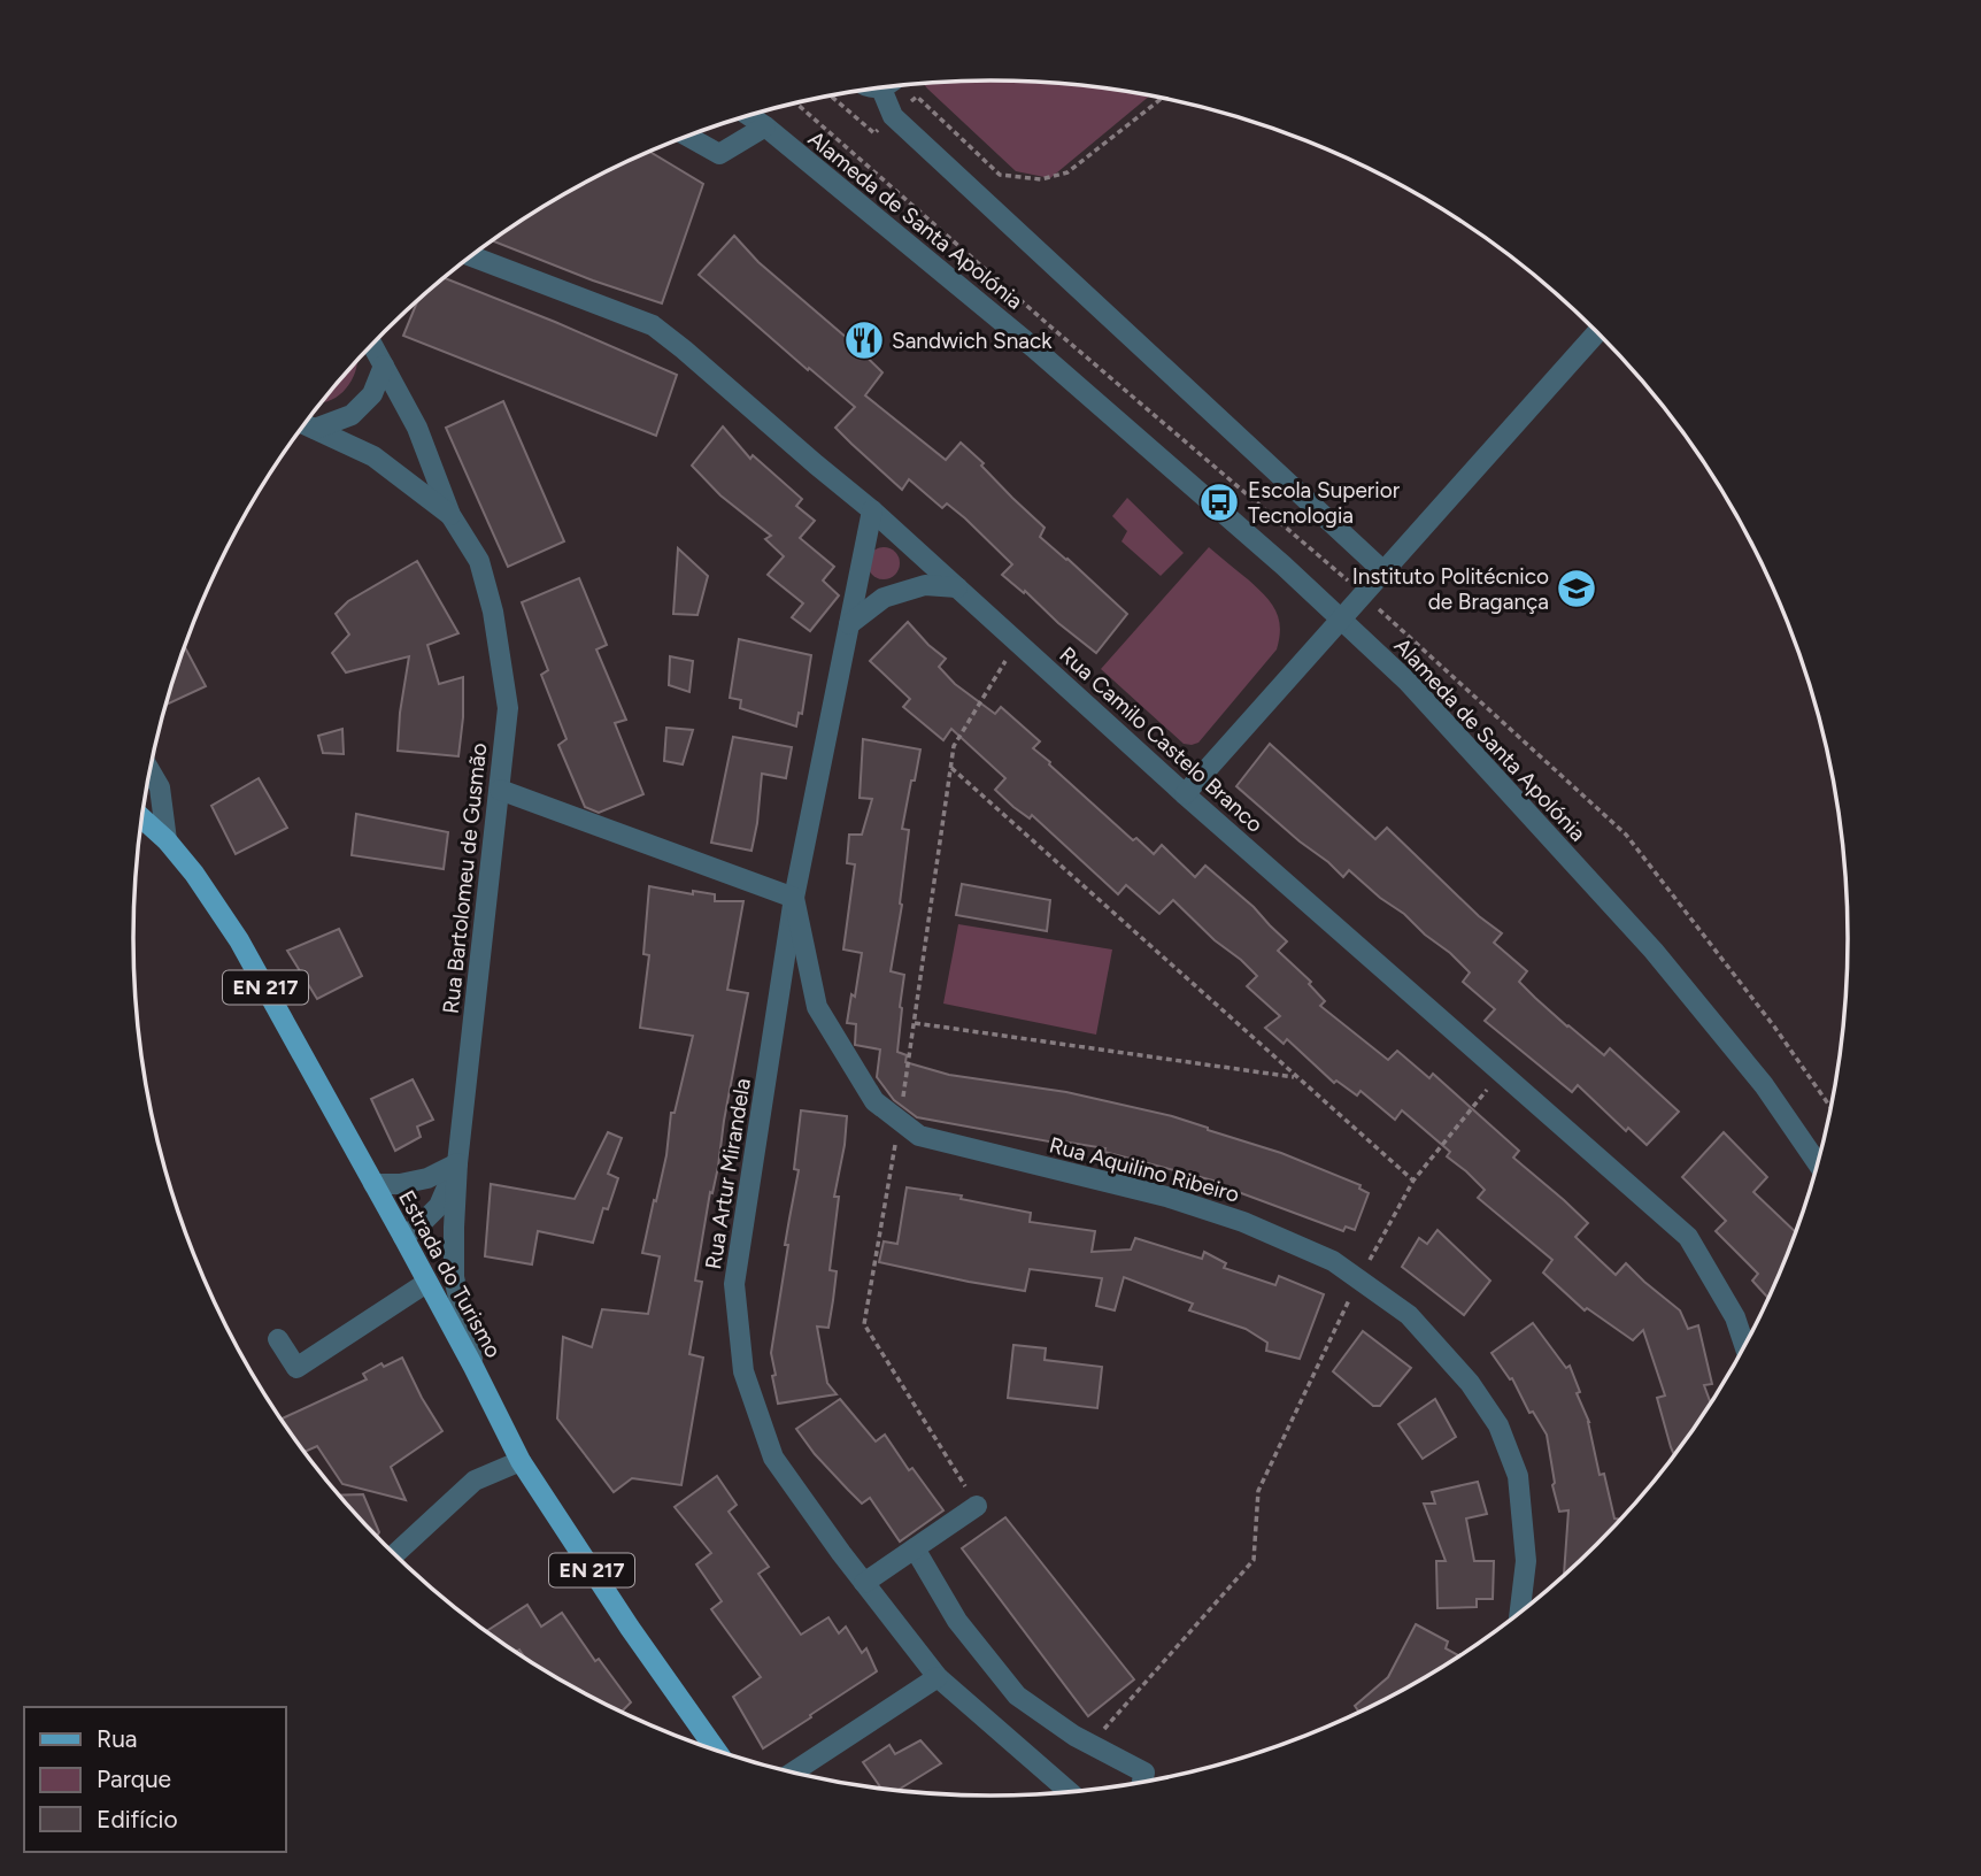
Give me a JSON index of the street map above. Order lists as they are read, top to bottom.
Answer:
{
  "streets": {
    "main road": ["EN 217", "Estrada do Turismo"],
    "street": [
      "Alameda de Santa Apolónia",
      "Rua Camilo Castelo Branco",
      "Rua Bartolomeu de Gusmão",
      "Rua Aquilino Ribeiro",
      "Rua Artur Mirandela"
    ]
  },
  "crossings": [
    ["Rua Camilo Castelo Branco", "Rua Artur Mirandela"],
    ["Rua Bartolomeu de Gusmão", "Estrada do Turismo"],
    ["Rua Aquilino Ribeiro", "Rua Artur Mirandela"]
  ],
  "places": {
    "restaurant": ["Sandwich Snack"],
    "bus stop": ["Escola Superior Tecnologia"],
    "school or university": ["Instituto Politécnico de Bragança"]
  },
  "legend": ["Rua", "Parque", "Edifício"]
}
